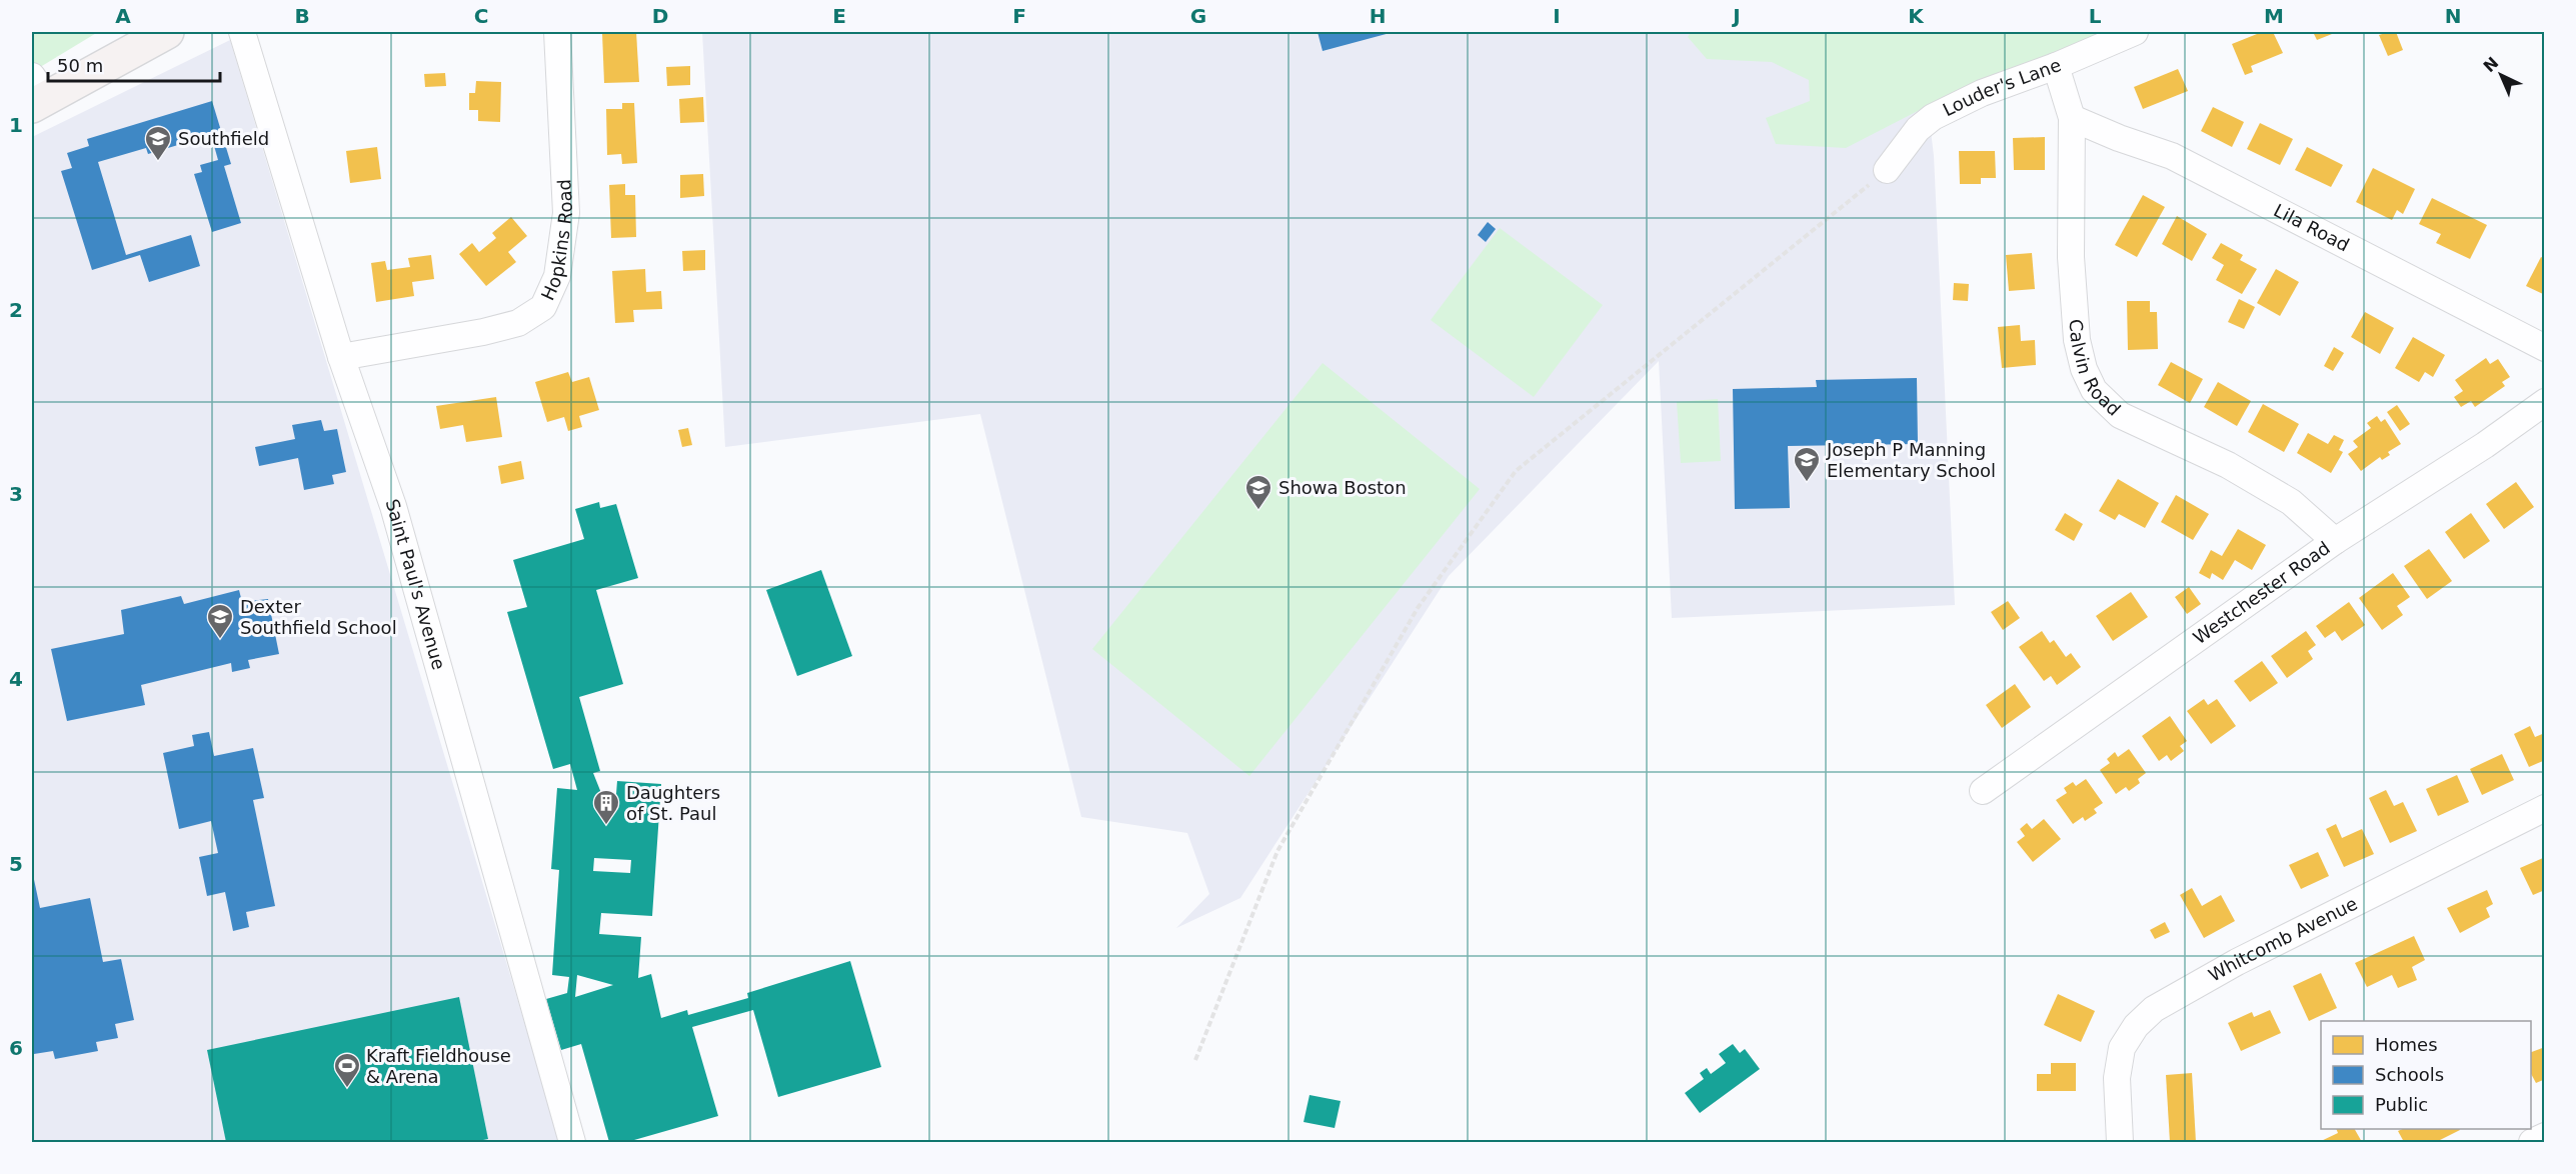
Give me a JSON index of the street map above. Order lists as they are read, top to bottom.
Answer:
{
  "streets": {
    "street": [
      "Louder's Lane",
      "Lila Road",
      "Hopkins Road",
      "Calvin Road",
      "Saint Paul's Avenue",
      "Westchester Road",
      "Whitcomb Avenue"
    ]
  },
  "crossings": [
    ["Louder's Lane", "Calvin Road"],
    ["Lila Road", "Calvin Road"],
    ["Hopkins Road", "Saint Paul's Avenue"],
    ["Calvin Road", "Westchester Road"]
  ],
  "places": {
    "school or university": [
      "Southfield",
      "Joseph P Manning Elementary School",
      "Showa Boston",
      "Dexter Southfield School"
    ],
    "building": ["Daughters of St. Paul"],
    "sports": ["Kraft Fieldhouse & Arena"]
  },
  "legend": ["Homes", "Schools", "Public"],
  "scale_bar": "50 m",
  "north": "top left",
  "grid": {
    "columns": [
      "A",
      "B",
      "C",
      "D",
      "E",
      "F",
      "G",
      "H",
      "I",
      "J",
      "K",
      "L",
      "M",
      "N"
    ],
    "rows": [
      "1",
      "2",
      "3",
      "4",
      "5",
      "6"
    ]
  }
}
